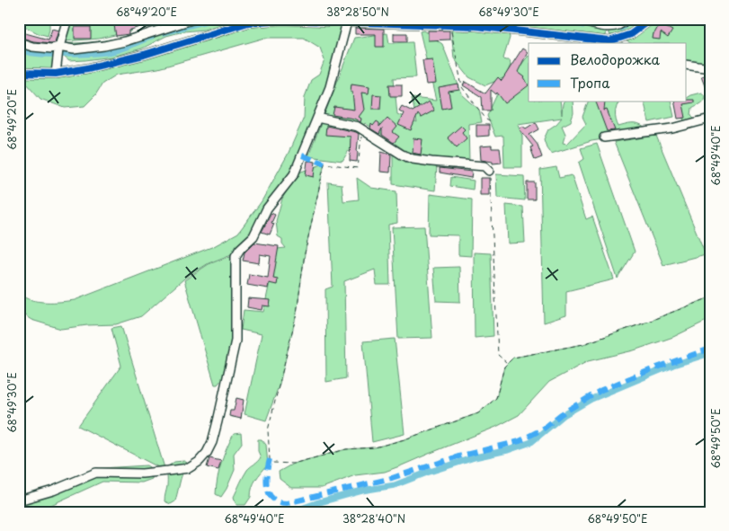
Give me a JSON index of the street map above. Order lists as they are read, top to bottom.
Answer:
{
  "legend": ["Велодорожка", "Тропа"],
  "coordinates": [
    "68°49'20\"E",
    "38°28'50\"N",
    "68°49'30\"E",
    "68°49'40\"E",
    "68°49'50\"E",
    "38°28'40\"N"
  ]
}
